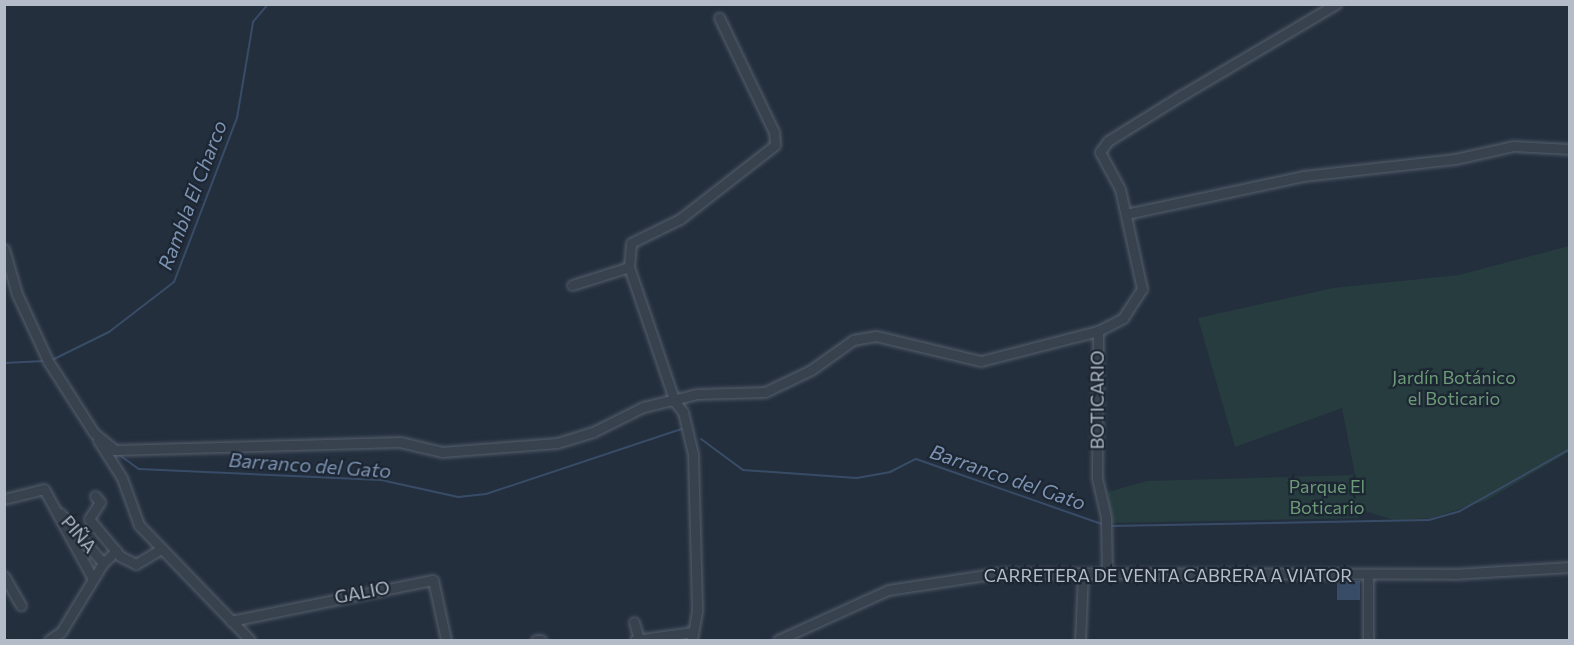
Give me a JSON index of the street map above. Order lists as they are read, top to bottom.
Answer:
{
  "streets": {
    "street": [
      "BOTICARIO",
      "PIÑA",
      "CARRETERA DE VENTA CABRERA A VIATOR",
      "GALIO"
    ]
  },
  "crossings": [
    ["BOTICARIO", "CARRETERA DE VENTA CABRERA A VIATOR"]
  ],
  "water": ["Rambla El Charco", "Barranco del Gato"],
  "parks": ["Jardín Botánico el Boticario", "Parque El Boticario"]
}
